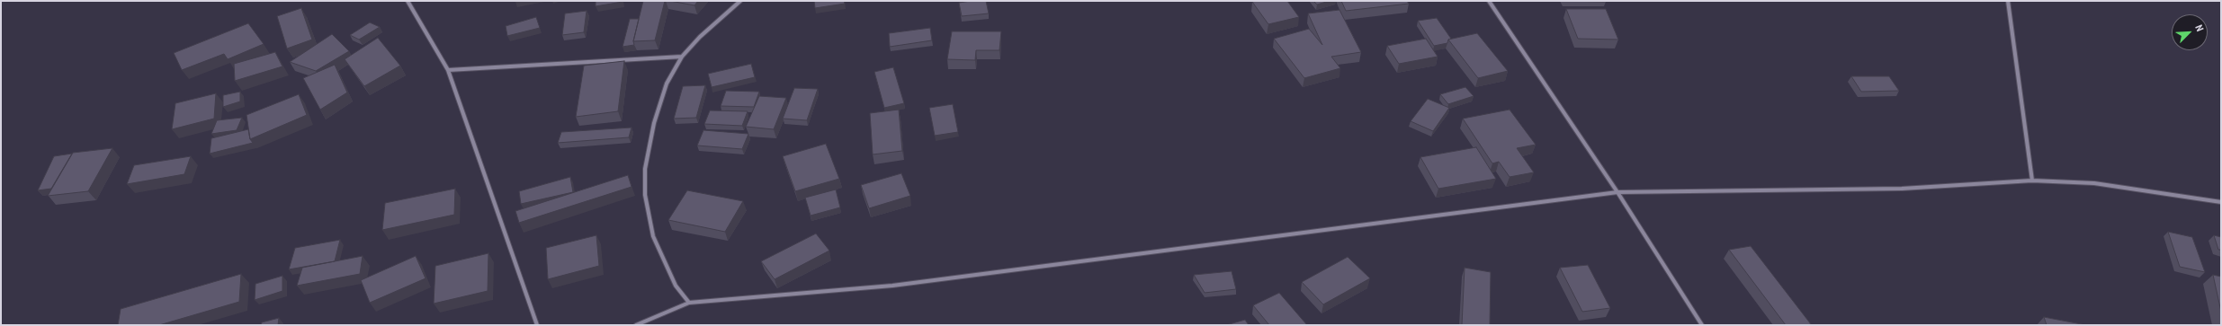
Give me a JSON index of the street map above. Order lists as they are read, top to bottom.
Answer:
{
  "north": "top right"
}
